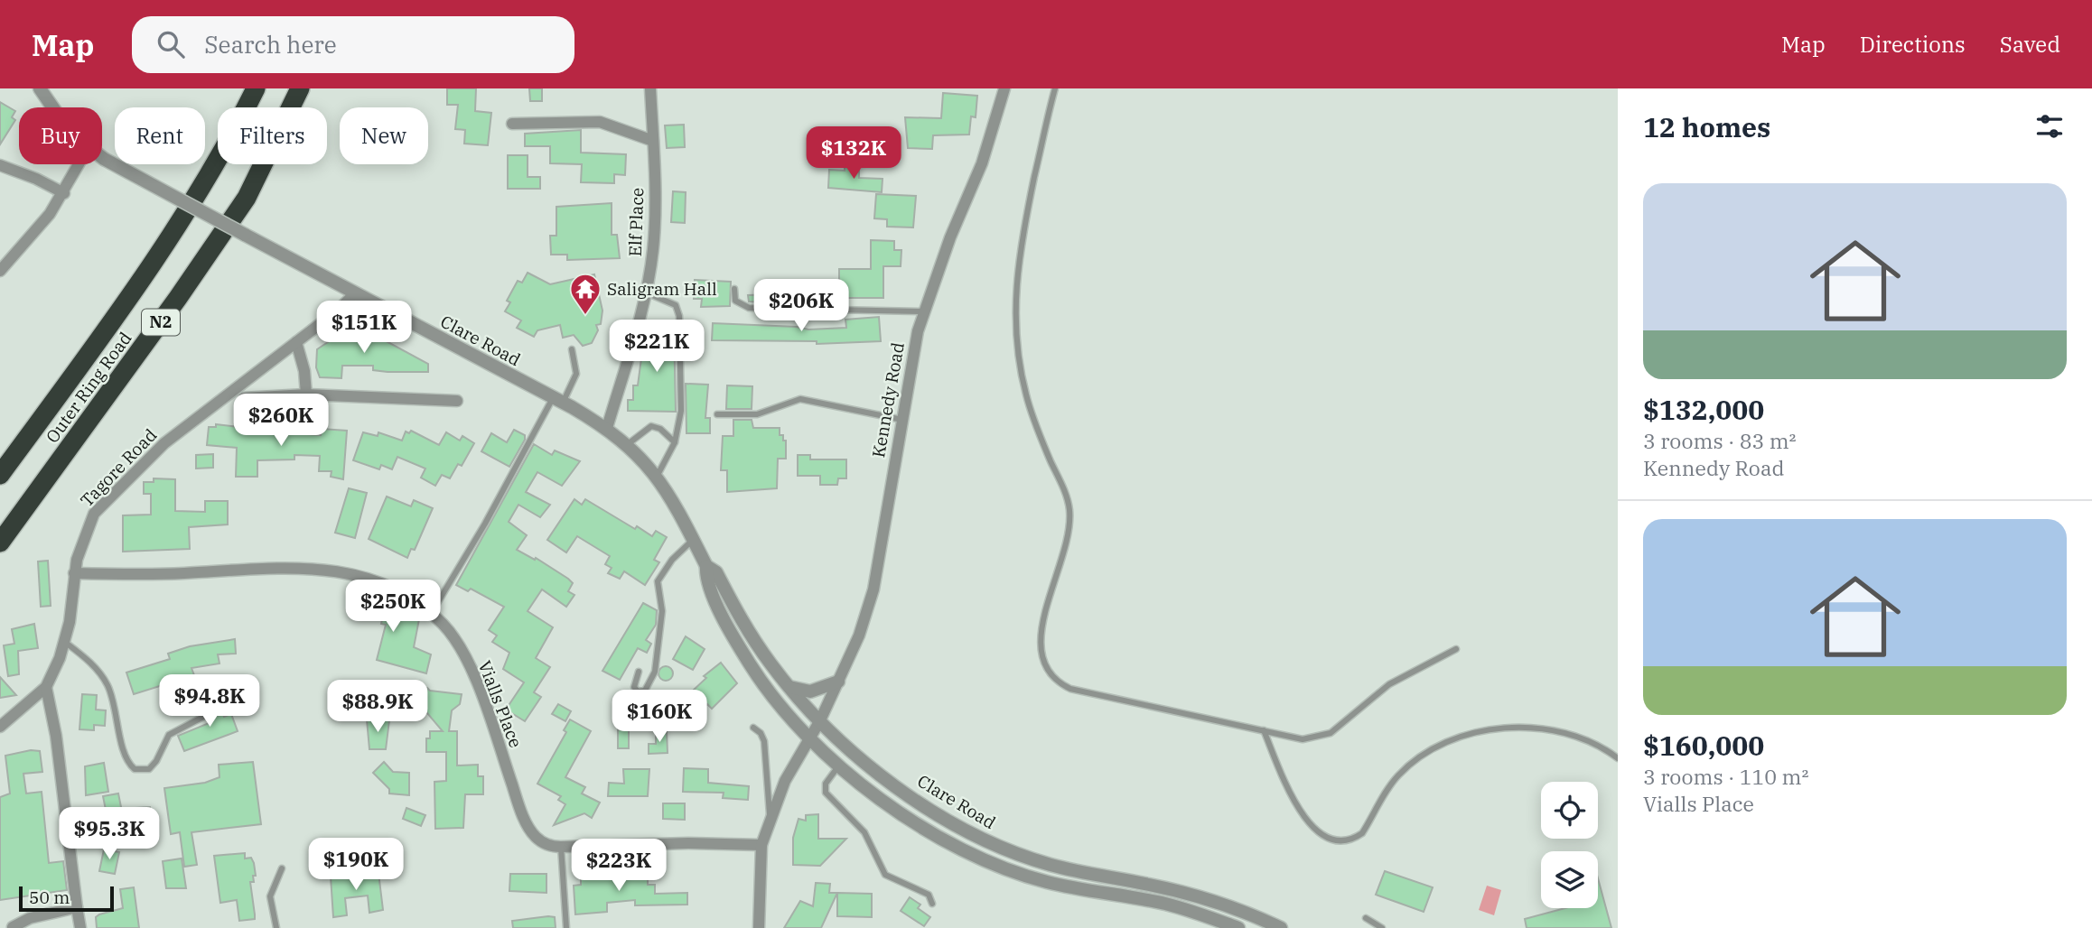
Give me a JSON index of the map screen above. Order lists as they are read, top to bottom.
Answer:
{
  "streets": {
    "highway": ["N2", "Outer Ring Road"],
    "street": [
      "Elf Place",
      "Clare Road",
      "Kennedy Road",
      "Tagore Road",
      "Vialls Place"
    ]
  },
  "crossings": [
    ["Elf Place", "Clare Road"],
    ["Clare Road", "Kennedy Road"],
    ["Clare Road", "Tagore Road"],
    ["Kennedy Road", "Vialls Place"],
    ["Tagore Road", "Vialls Place"]
  ],
  "places": {
    "temple": ["Saligram Hall"]
  },
  "scale_bar": "50 m",
  "page": {
    "header": "Map",
    "search": "Search here",
    "nav": ["Map", "Directions", "Saved"],
    "heading": "12 homes",
    "chip": [
      "Buy",
      "Rent",
      "Filters",
      "New"
    ],
    "price": [
      "$132K",
      "$206K",
      "$151K",
      "$221K",
      "$260K",
      "$250K",
      "$94.8K",
      "$88.9K",
      "$160K",
      "$95.3K",
      "$190K",
      "$223K"
    ],
    "list": [
      {
        "name": "$132,000",
        "note": "3 rooms · 83 m² · Kennedy Road"
      },
      {
        "name": "$160,000",
        "note": "3 rooms · 110 m² · Vialls Place"
      }
    ],
    "scale": "50 m"
  }
}
